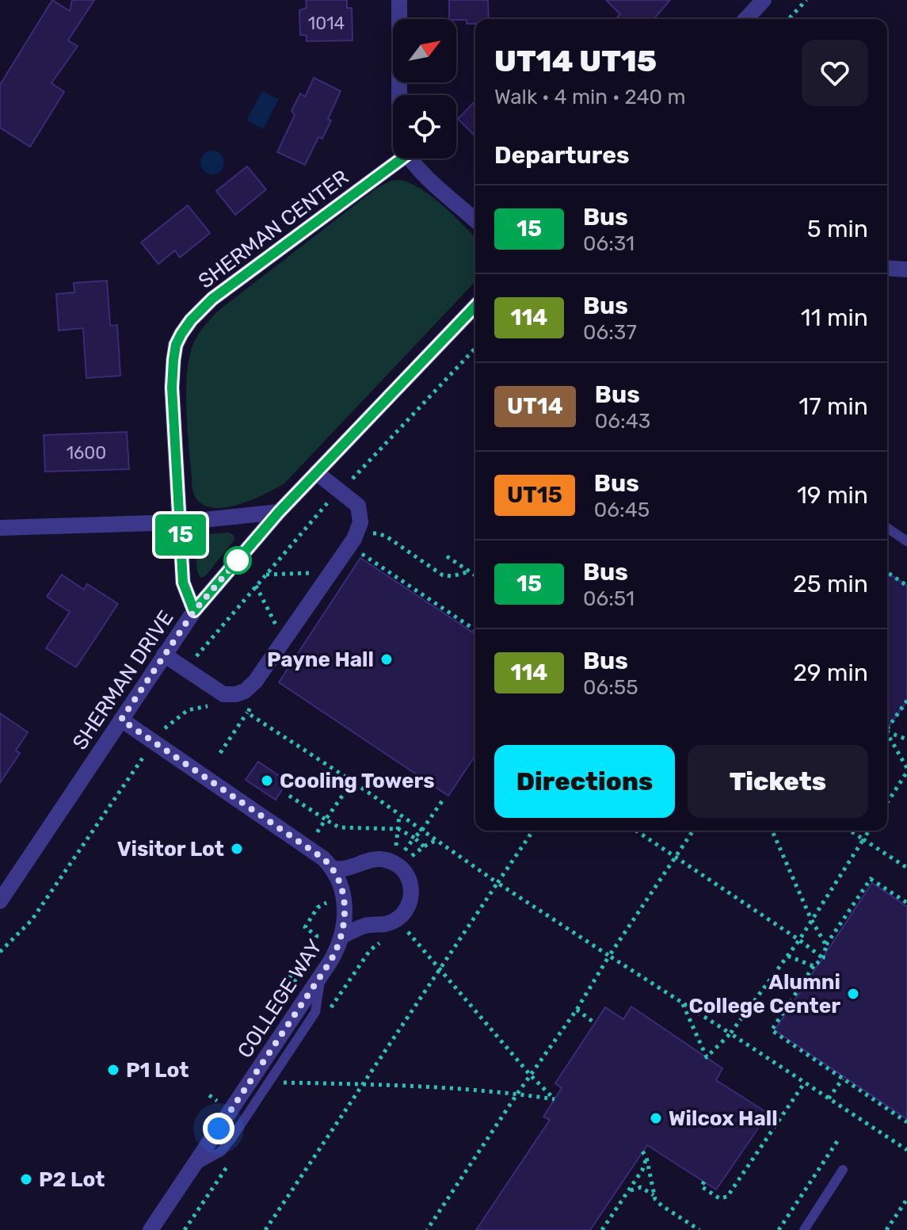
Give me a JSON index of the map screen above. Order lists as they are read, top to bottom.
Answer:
{
  "streets": {
    "street": ["SHERMAN CENTER", "SHERMAN DRIVE", "COLLEGE WAY"]
  },
  "crossings": [
    ["SHERMAN CENTER", "SHERMAN DRIVE"],
    ["SHERMAN DRIVE", "COLLEGE WAY"]
  ],
  "places": [
    "Payne Hall",
    "Cooling Towers",
    "Visitor Lot",
    "Alumni College Center",
    "P1 Lot",
    "Wilcox Hall",
    "P2 Lot"
  ],
  "lines": ["bus line 15"],
  "house_numbers": ["1014", "1600"],
  "north": "top right",
  "page": {
    "on_map": "15",
    "heading": [
      ["UT14 UT15", "Walk · 4 min · 240 m"],
      "Departures"
    ],
    "list": [
      {
        "mark": "15",
        "name": "Bus",
        "note": "06:31",
        "value": "5 min"
      },
      {
        "mark": "114",
        "name": "Bus",
        "note": "06:37",
        "value": "11 min"
      },
      {
        "mark": "UT14",
        "name": "Bus",
        "note": "06:43",
        "value": "17 min"
      },
      {
        "mark": "UT15",
        "name": "Bus",
        "note": "06:45",
        "value": "19 min"
      },
      {
        "mark": "15",
        "name": "Bus",
        "note": "06:51",
        "value": "25 min"
      },
      {
        "mark": "114",
        "name": "Bus",
        "note": "06:55",
        "value": "29 min"
      }
    ],
    "buttons": ["Directions", "Tickets"]
  }
}
